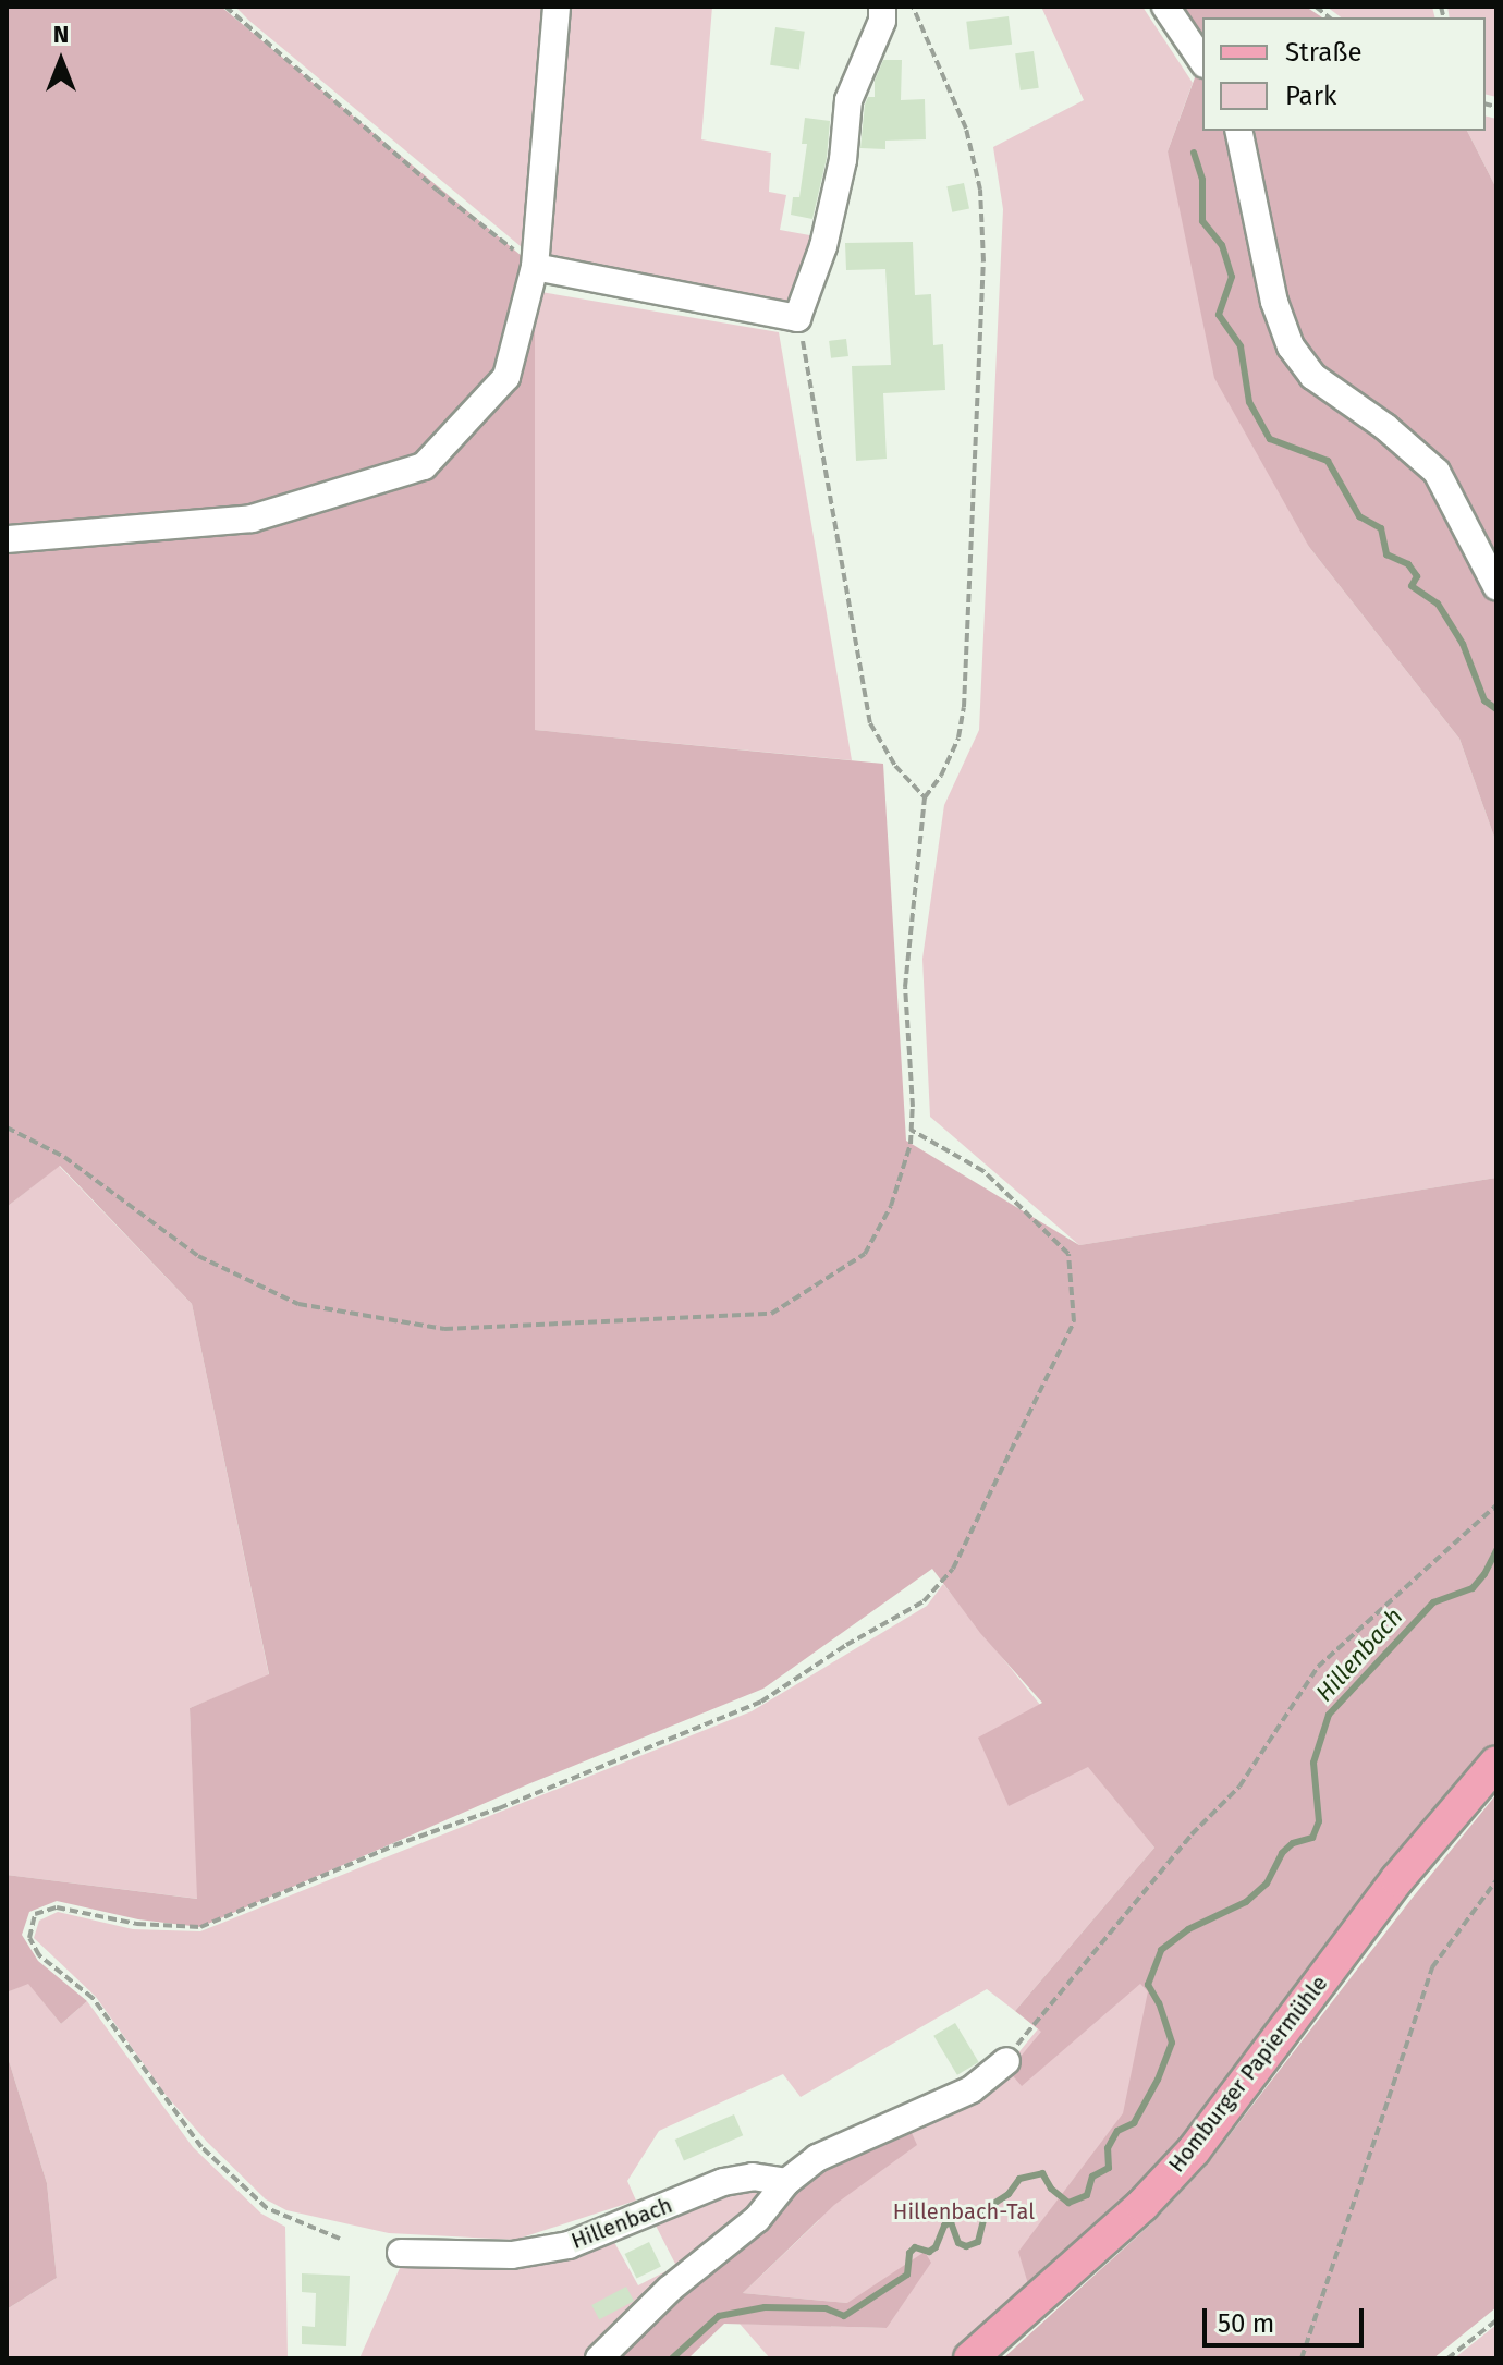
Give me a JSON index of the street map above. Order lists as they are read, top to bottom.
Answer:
{
  "streets": {
    "main road": ["Homburger Papiermühle"],
    "street": ["Hillenbach"]
  },
  "water": ["Hillenbach"],
  "parks": ["Hillenbach-Tal"],
  "legend": ["Straße", "Park"],
  "scale_bar": "50 m",
  "north": "top"
}
